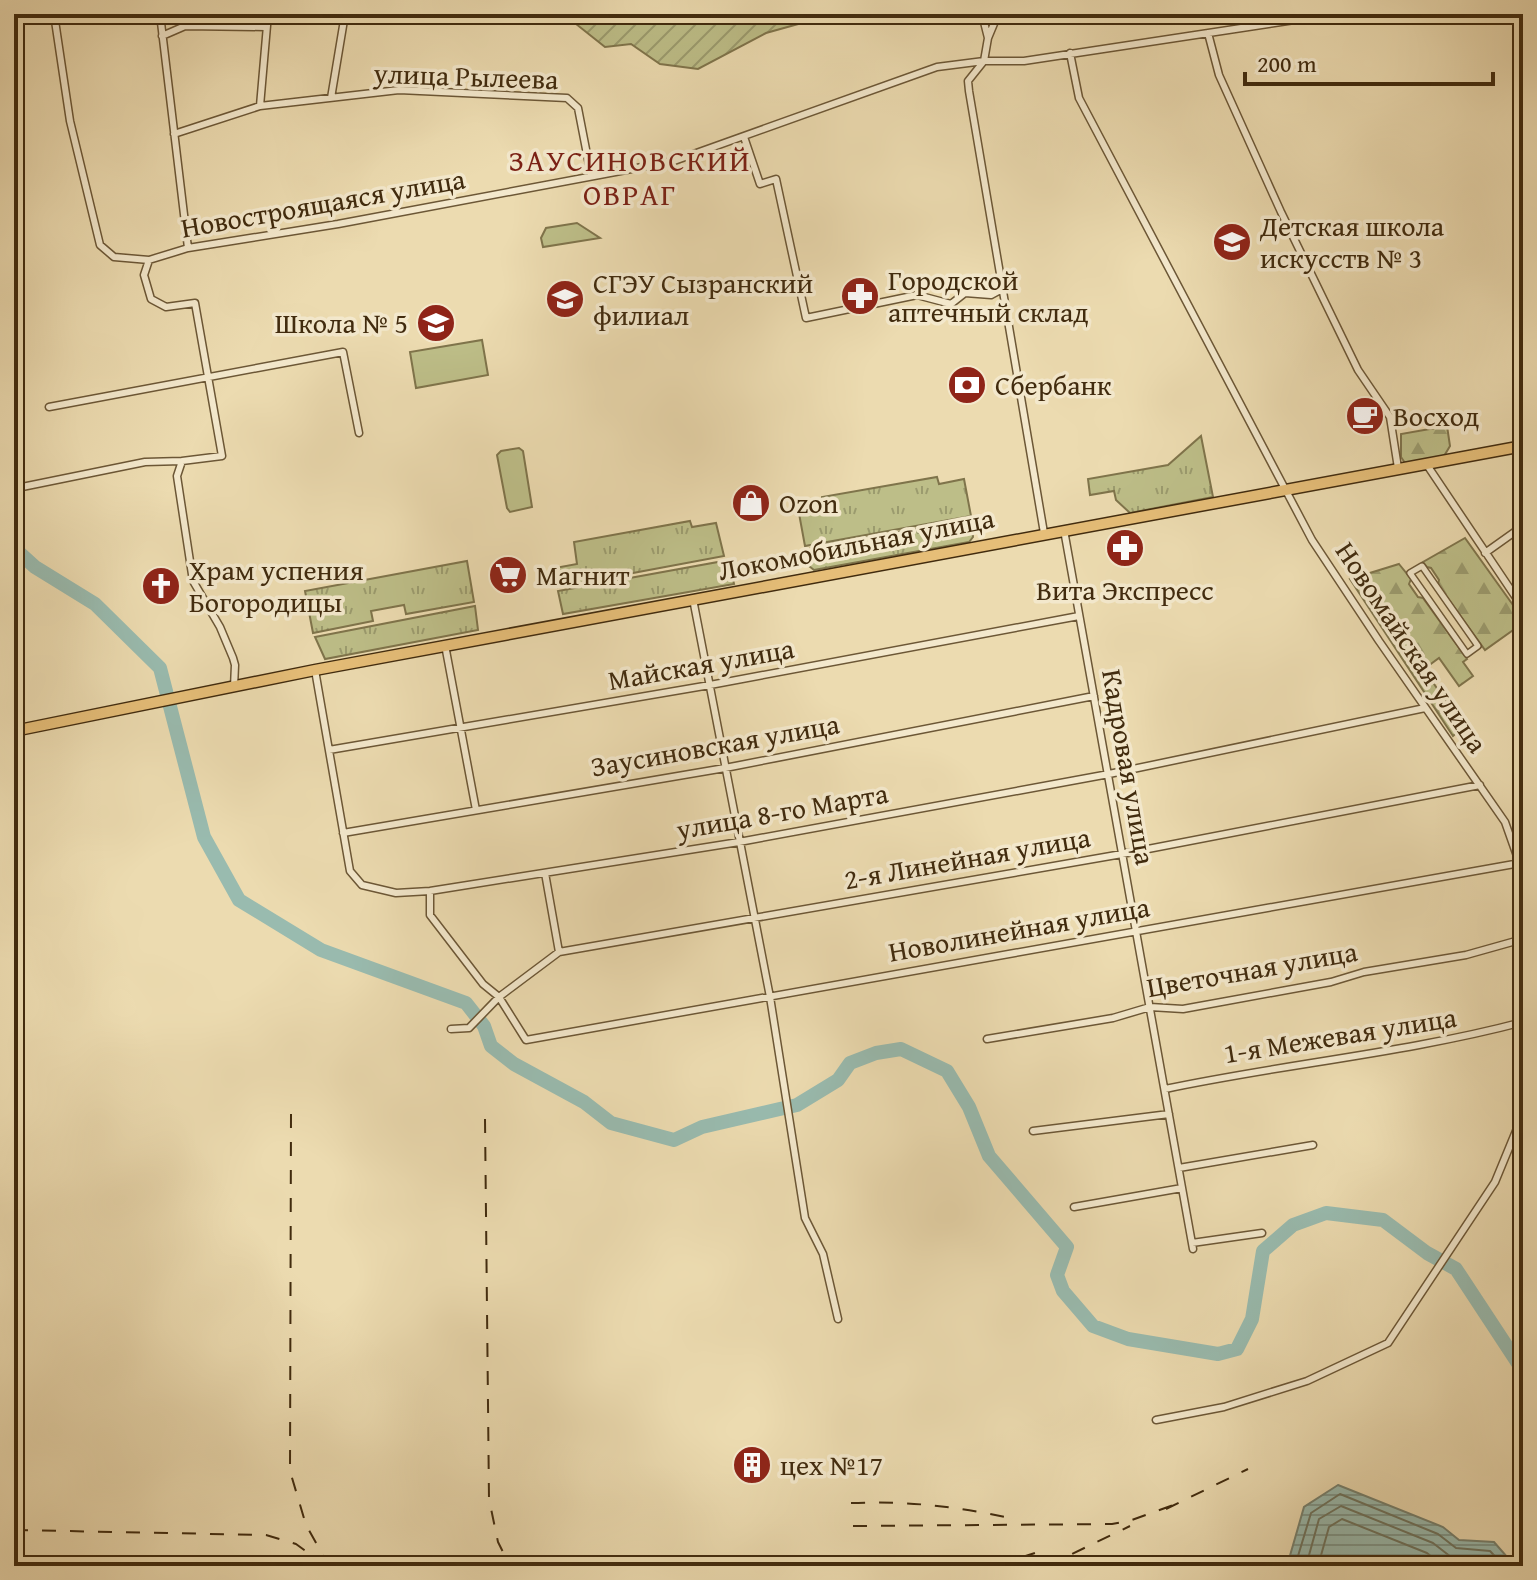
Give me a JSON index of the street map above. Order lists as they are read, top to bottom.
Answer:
{
  "streets": {
    "main road": ["Локомобильная улица"],
    "street": [
      "улица Рылеева",
      "Новостроящаяся улица",
      "Новомайская улица",
      "Майская улица",
      "Заусиновская улица",
      "Кадровая улица",
      "улица 8-го Марта",
      "2-я Линейная улица",
      "Новолинейная улица",
      "Цветочная улица",
      "1-я Межевая улица"
    ]
  },
  "crossings": [
    ["улица Рылеева", "Новостроящаяся улица"],
    ["Новостроящаяся улица", "Новомайская улица"],
    ["Локомобильная улица", "Новомайская улица"],
    ["Локомобильная улица", "Кадровая улица"],
    ["Локомобильная улица", "улица 8-го Марта"],
    ["Новомайская улица", "улица 8-го Марта"],
    ["Новомайская улица", "2-я Линейная улица"],
    ["Новомайская улица", "Новолинейная улица"],
    ["Майская улица", "Кадровая улица"],
    ["Майская улица", "улица 8-го Марта"],
    ["Заусиновская улица", "Кадровая улица"],
    ["Заусиновская улица", "улица 8-го Марта"],
    ["Кадровая улица", "улица 8-го Марта"],
    ["Кадровая улица", "2-я Линейная улица"],
    ["Кадровая улица", "Новолинейная улица"],
    ["Кадровая улица", "Цветочная улица"],
    ["Кадровая улица", "1-я Межевая улица"],
    ["2-я Линейная улица", "Новолинейная улица"]
  ],
  "districts": ["ЗАУСИНОВСКИЙ ОВРАГ"],
  "places": {
    "school or university": ["Детская школа искусств № 3", "СГЭУ Сызранский филиал", "Школа № 5"],
    "pharmacy": ["Городской аптечный склад", "Вита Экспресс"],
    "bank": ["Сбербанк"],
    "cafe": ["Восход"],
    "shop": ["Ozon"],
    "supermarket": ["Магнит"],
    "church": ["Храм успения Богородицы"],
    "building": ["цех №17"]
  },
  "scale_bar": "200 m"
}
